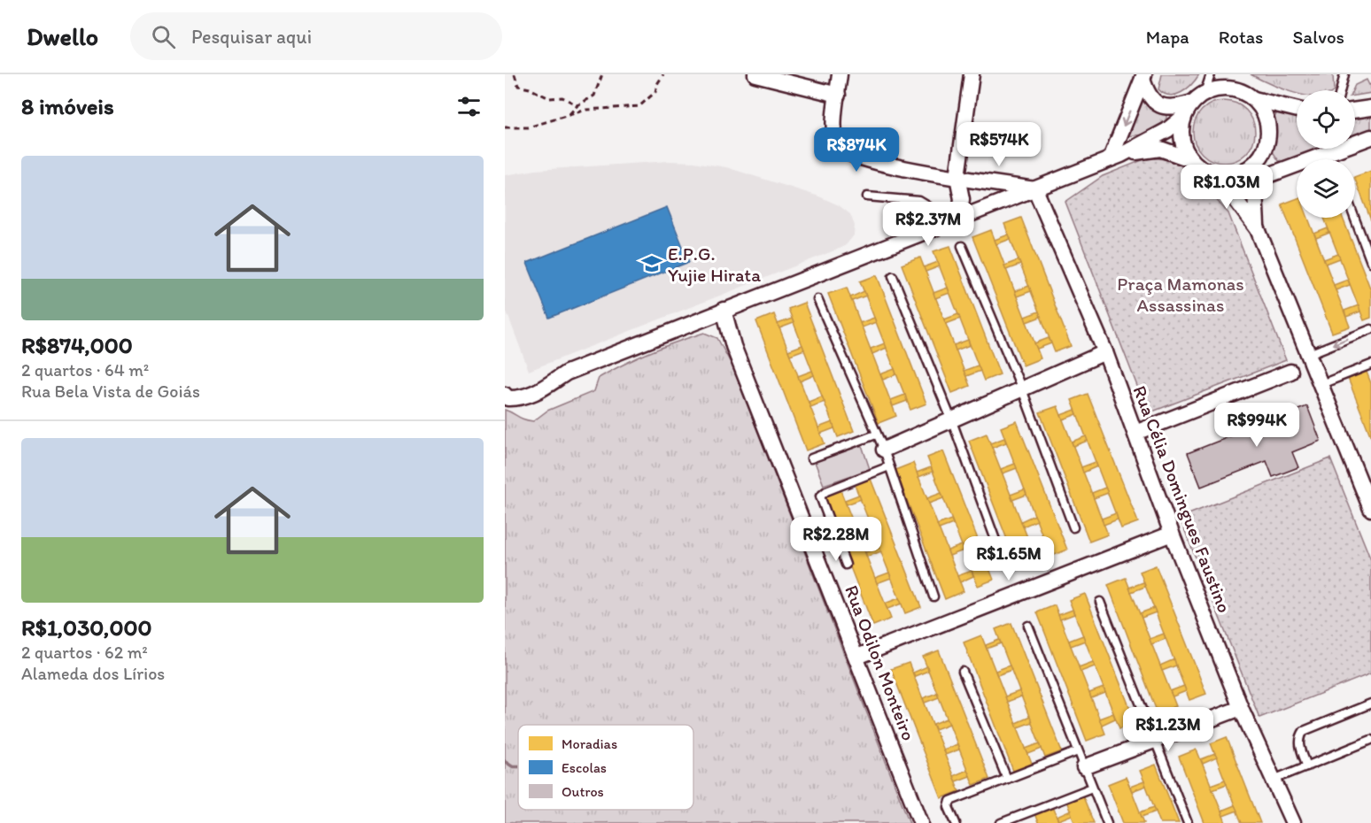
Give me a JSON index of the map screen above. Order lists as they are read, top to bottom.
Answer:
{
  "streets": {
    "street": ["Rua Célia Domingues Faustino", "Rua Odilon Monteiro"]
  },
  "parks": ["Praça Mamonas Assassinas"],
  "places": {
    "school or university": ["E.P.G. Yujie Hirata"]
  },
  "legend": ["Moradias", "Escolas", "Outros"],
  "page": {
    "header": "Dwello",
    "search": "Pesquisar aqui",
    "nav": ["Mapa", "Rotas", "Salvos"],
    "heading": "8 imóveis",
    "price": [
      "R$574K",
      "R$874K",
      "R$1.03M",
      "R$2.37M",
      "R$994K",
      "R$2.28M",
      "R$1.65M",
      "R$1.23M"
    ],
    "list": [
      {
        "name": "R$874,000",
        "note": "2 quartos · 64 m² · Rua Bela Vista de Goiás"
      },
      {
        "name": "R$1,030,000",
        "note": "2 quartos · 62 m² · Alameda dos Lírios"
      }
    ]
  }
}
